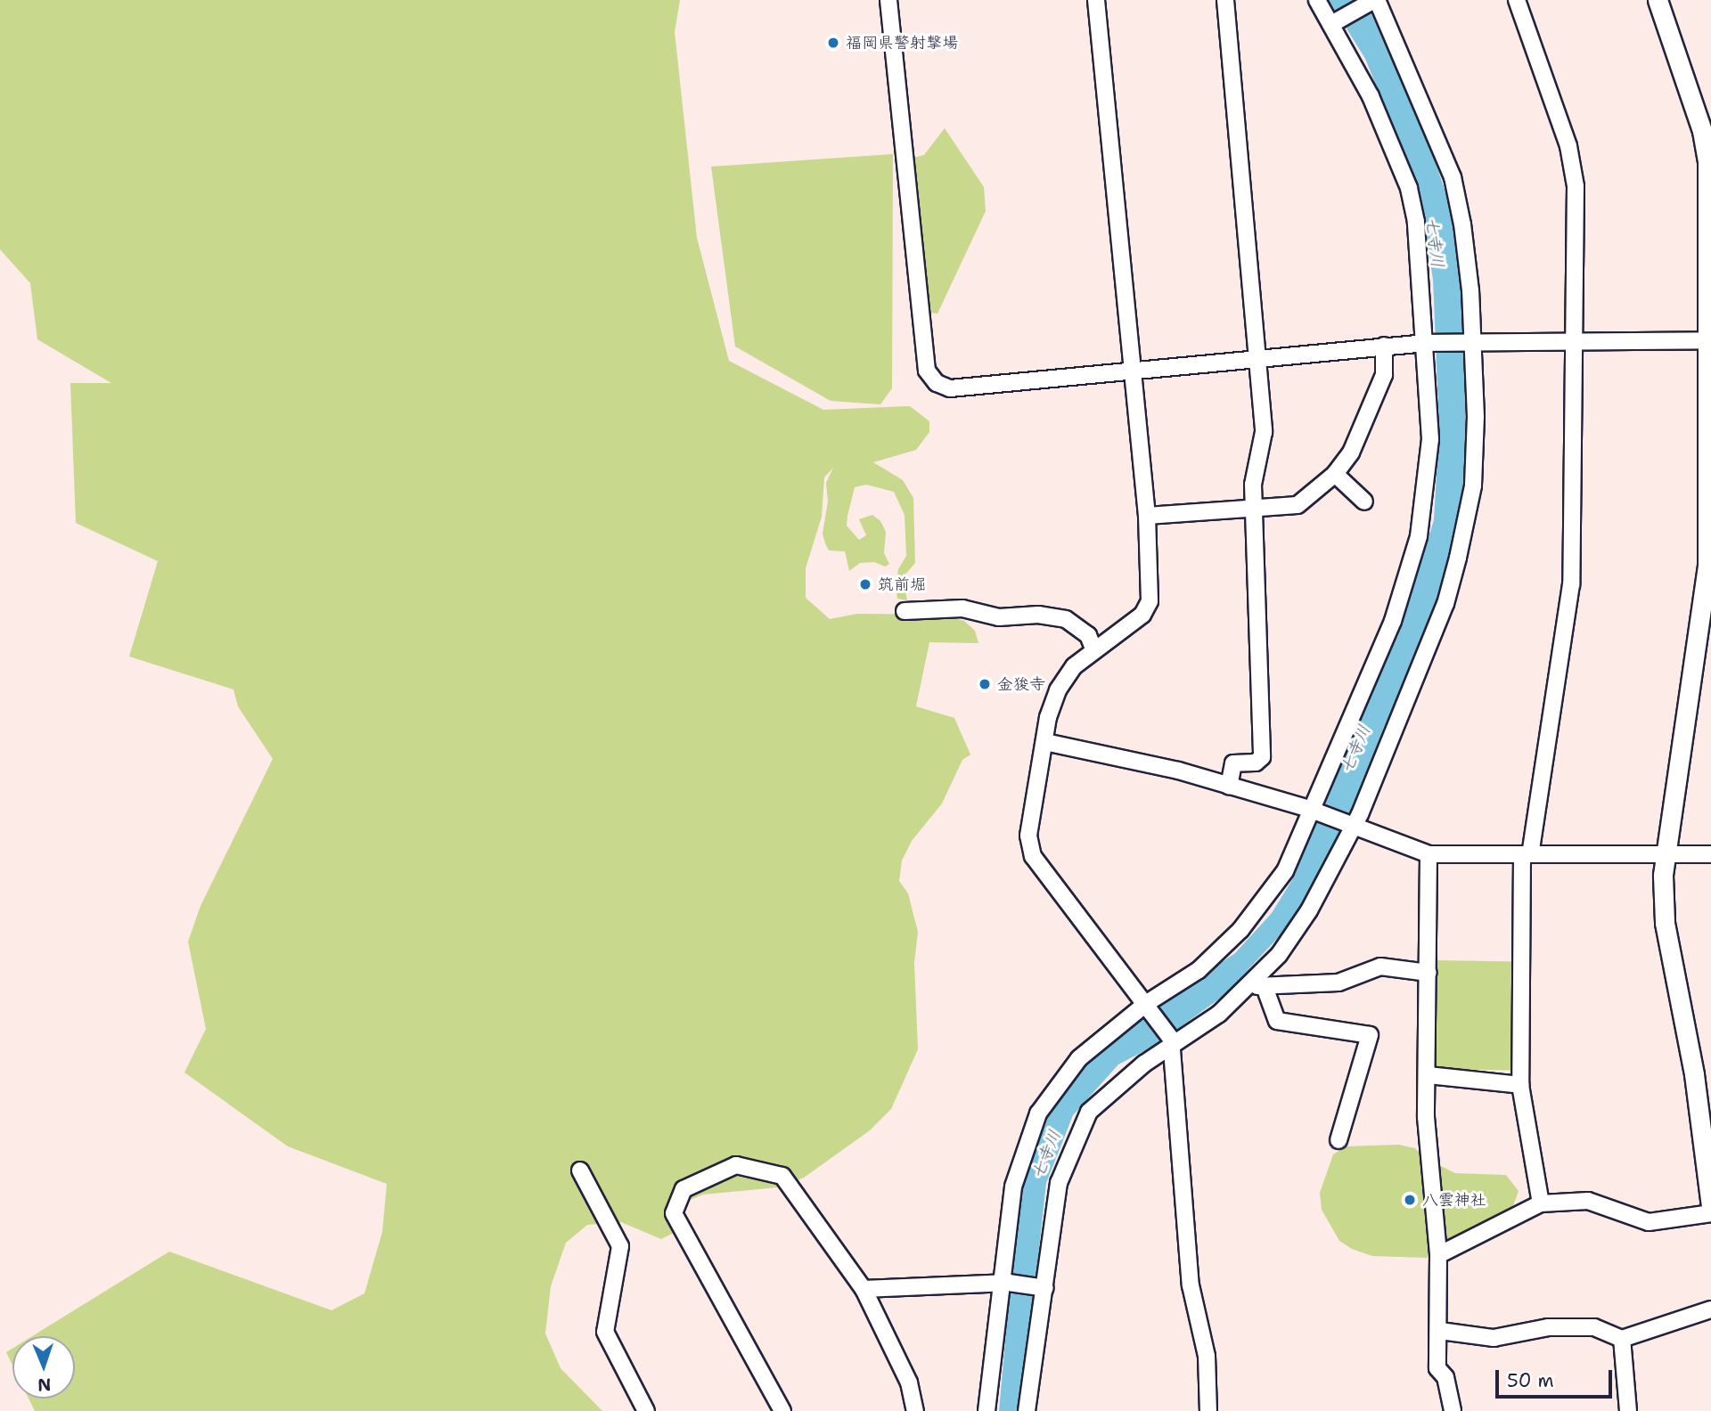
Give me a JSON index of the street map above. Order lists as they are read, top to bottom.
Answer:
{
  "water": ["七寺川"],
  "places": [
    "福岡県警射撃場",
    "筑前堀",
    "金狻寺",
    "八雲神社"
  ],
  "scale_bar": "50 m",
  "north": "bottom"
}
